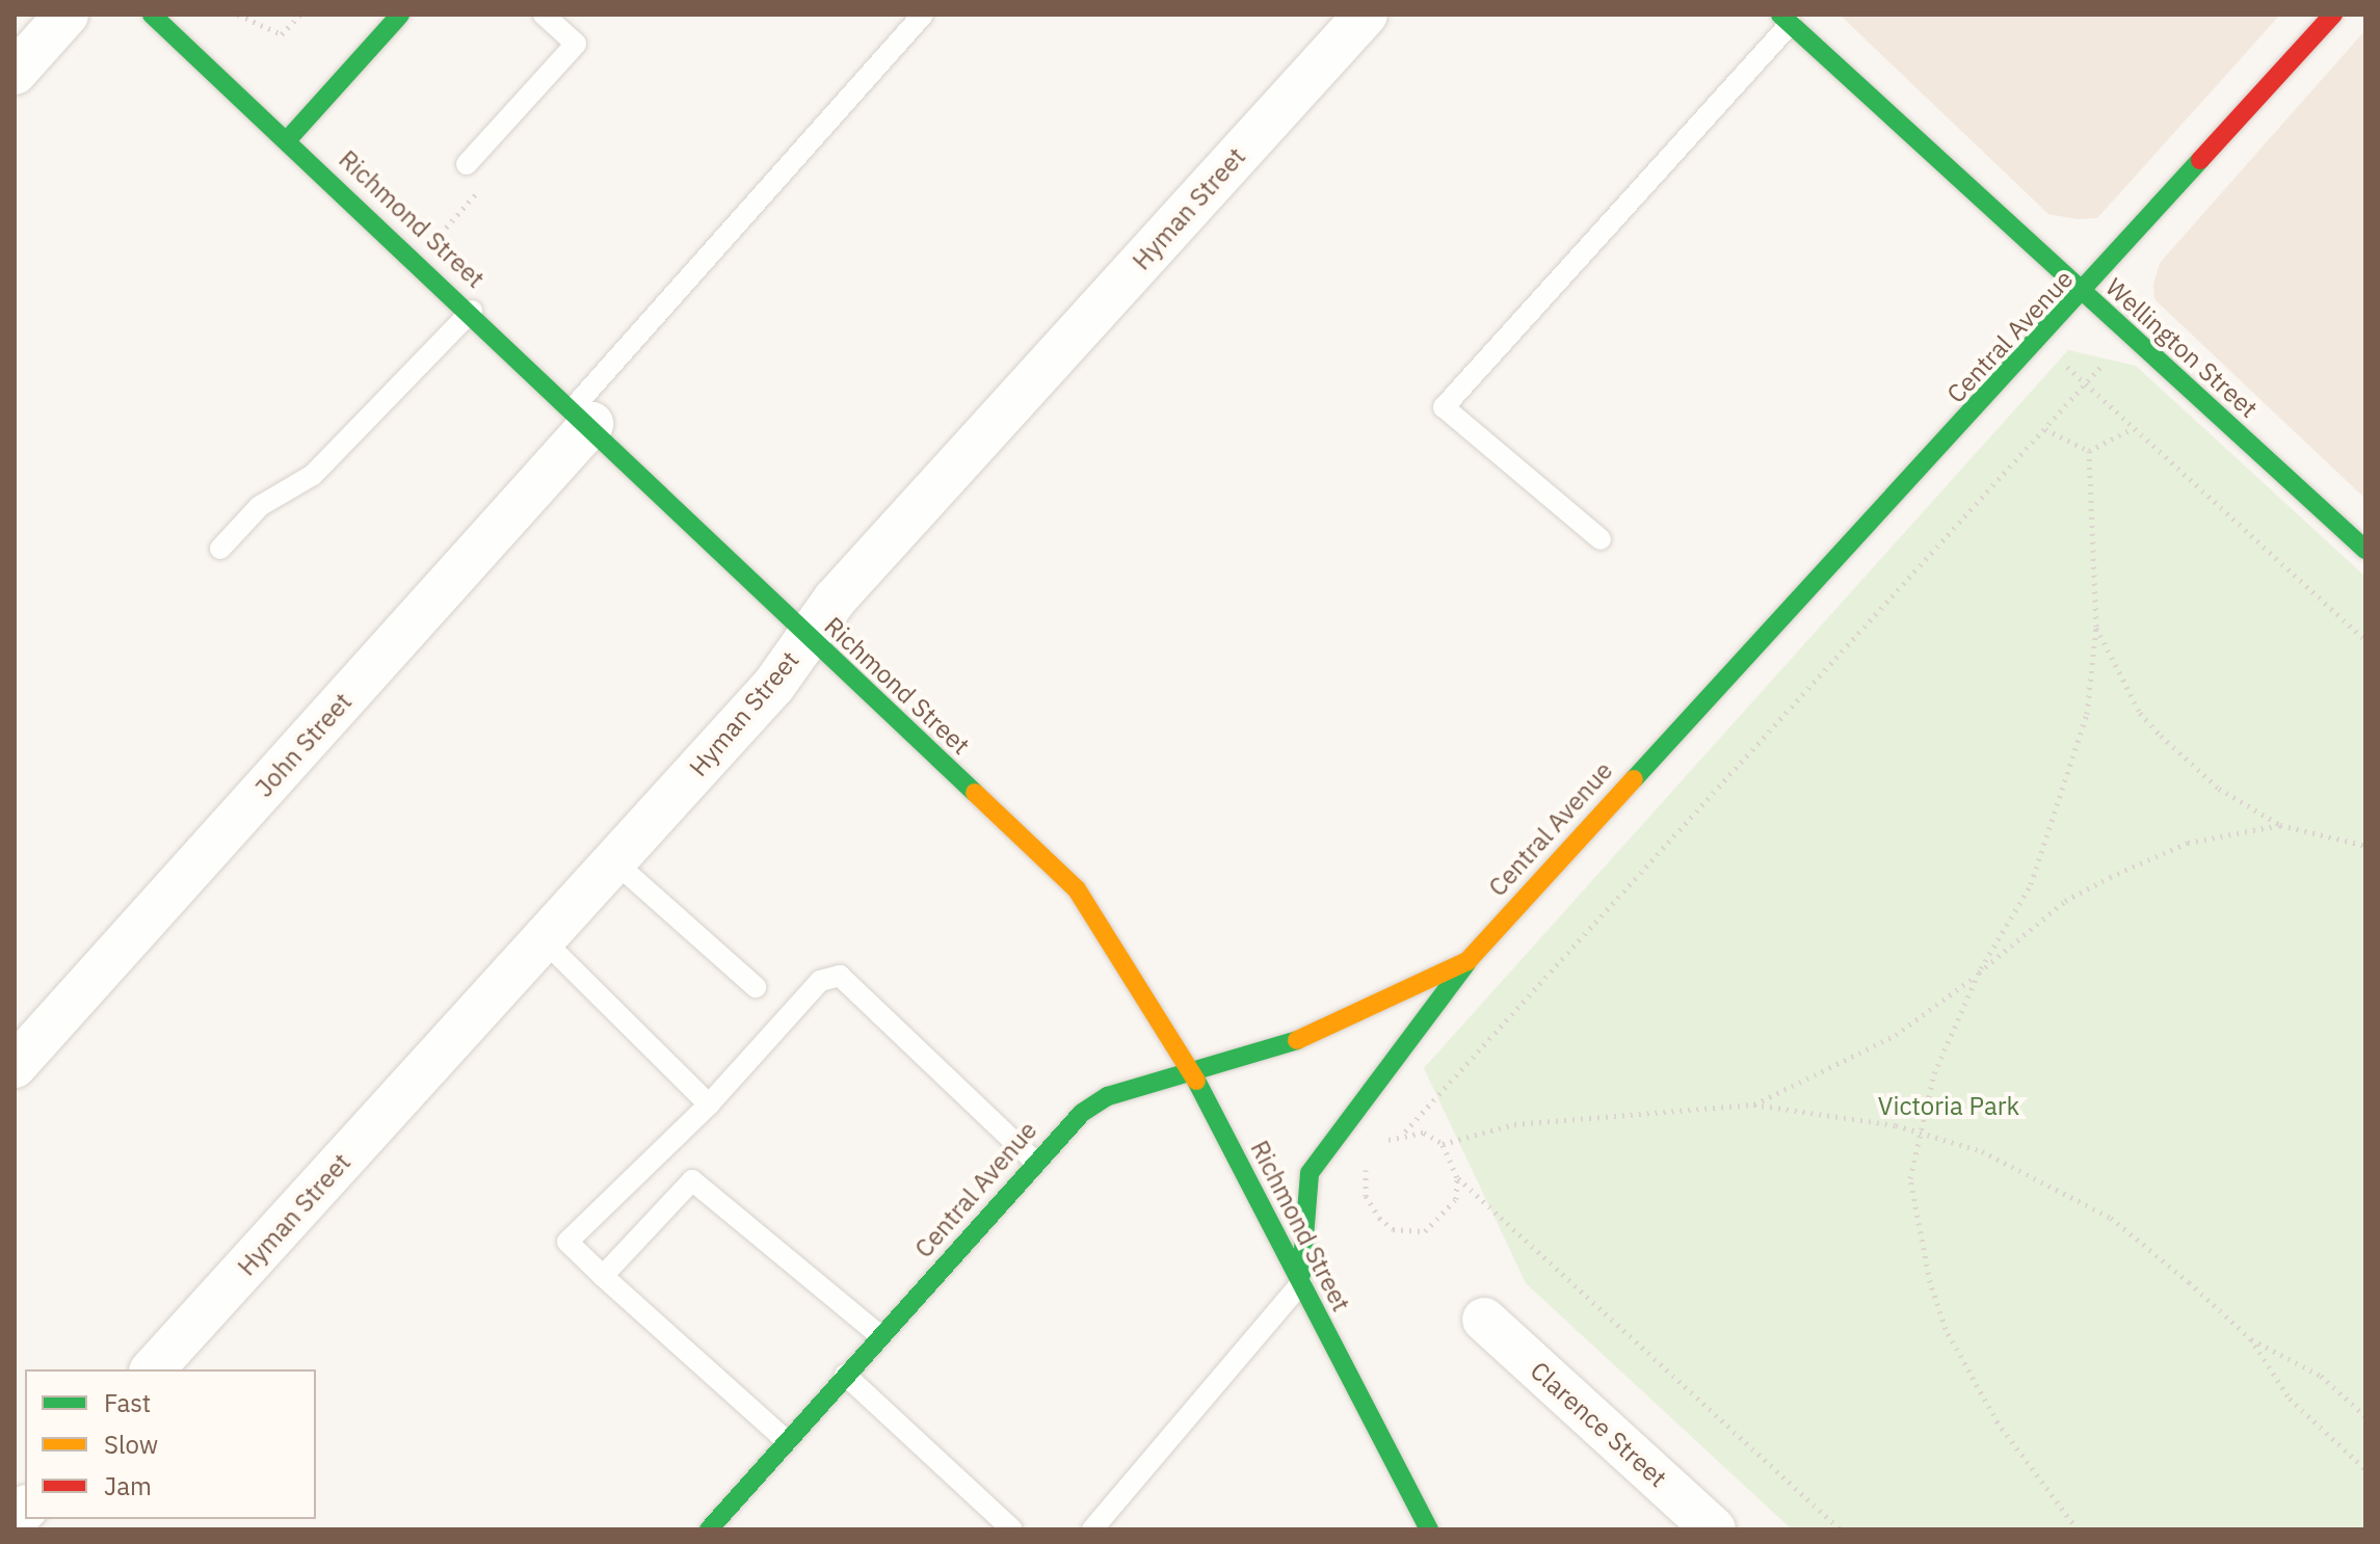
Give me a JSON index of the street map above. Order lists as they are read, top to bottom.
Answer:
{
  "streets": {
    "street": [
      "Hyman Street",
      "Richmond Street",
      "Central Avenue",
      "Wellington Street",
      "John Street",
      "Clarence Street"
    ]
  },
  "crossings": [
    ["Hyman Street", "Richmond Street"],
    ["Richmond Street", "Central Avenue"],
    ["Richmond Street", "John Street"],
    ["Central Avenue", "Wellington Street"]
  ],
  "parks": ["Victoria Park"],
  "legend": ["Fast", "Slow", "Jam"]
}
